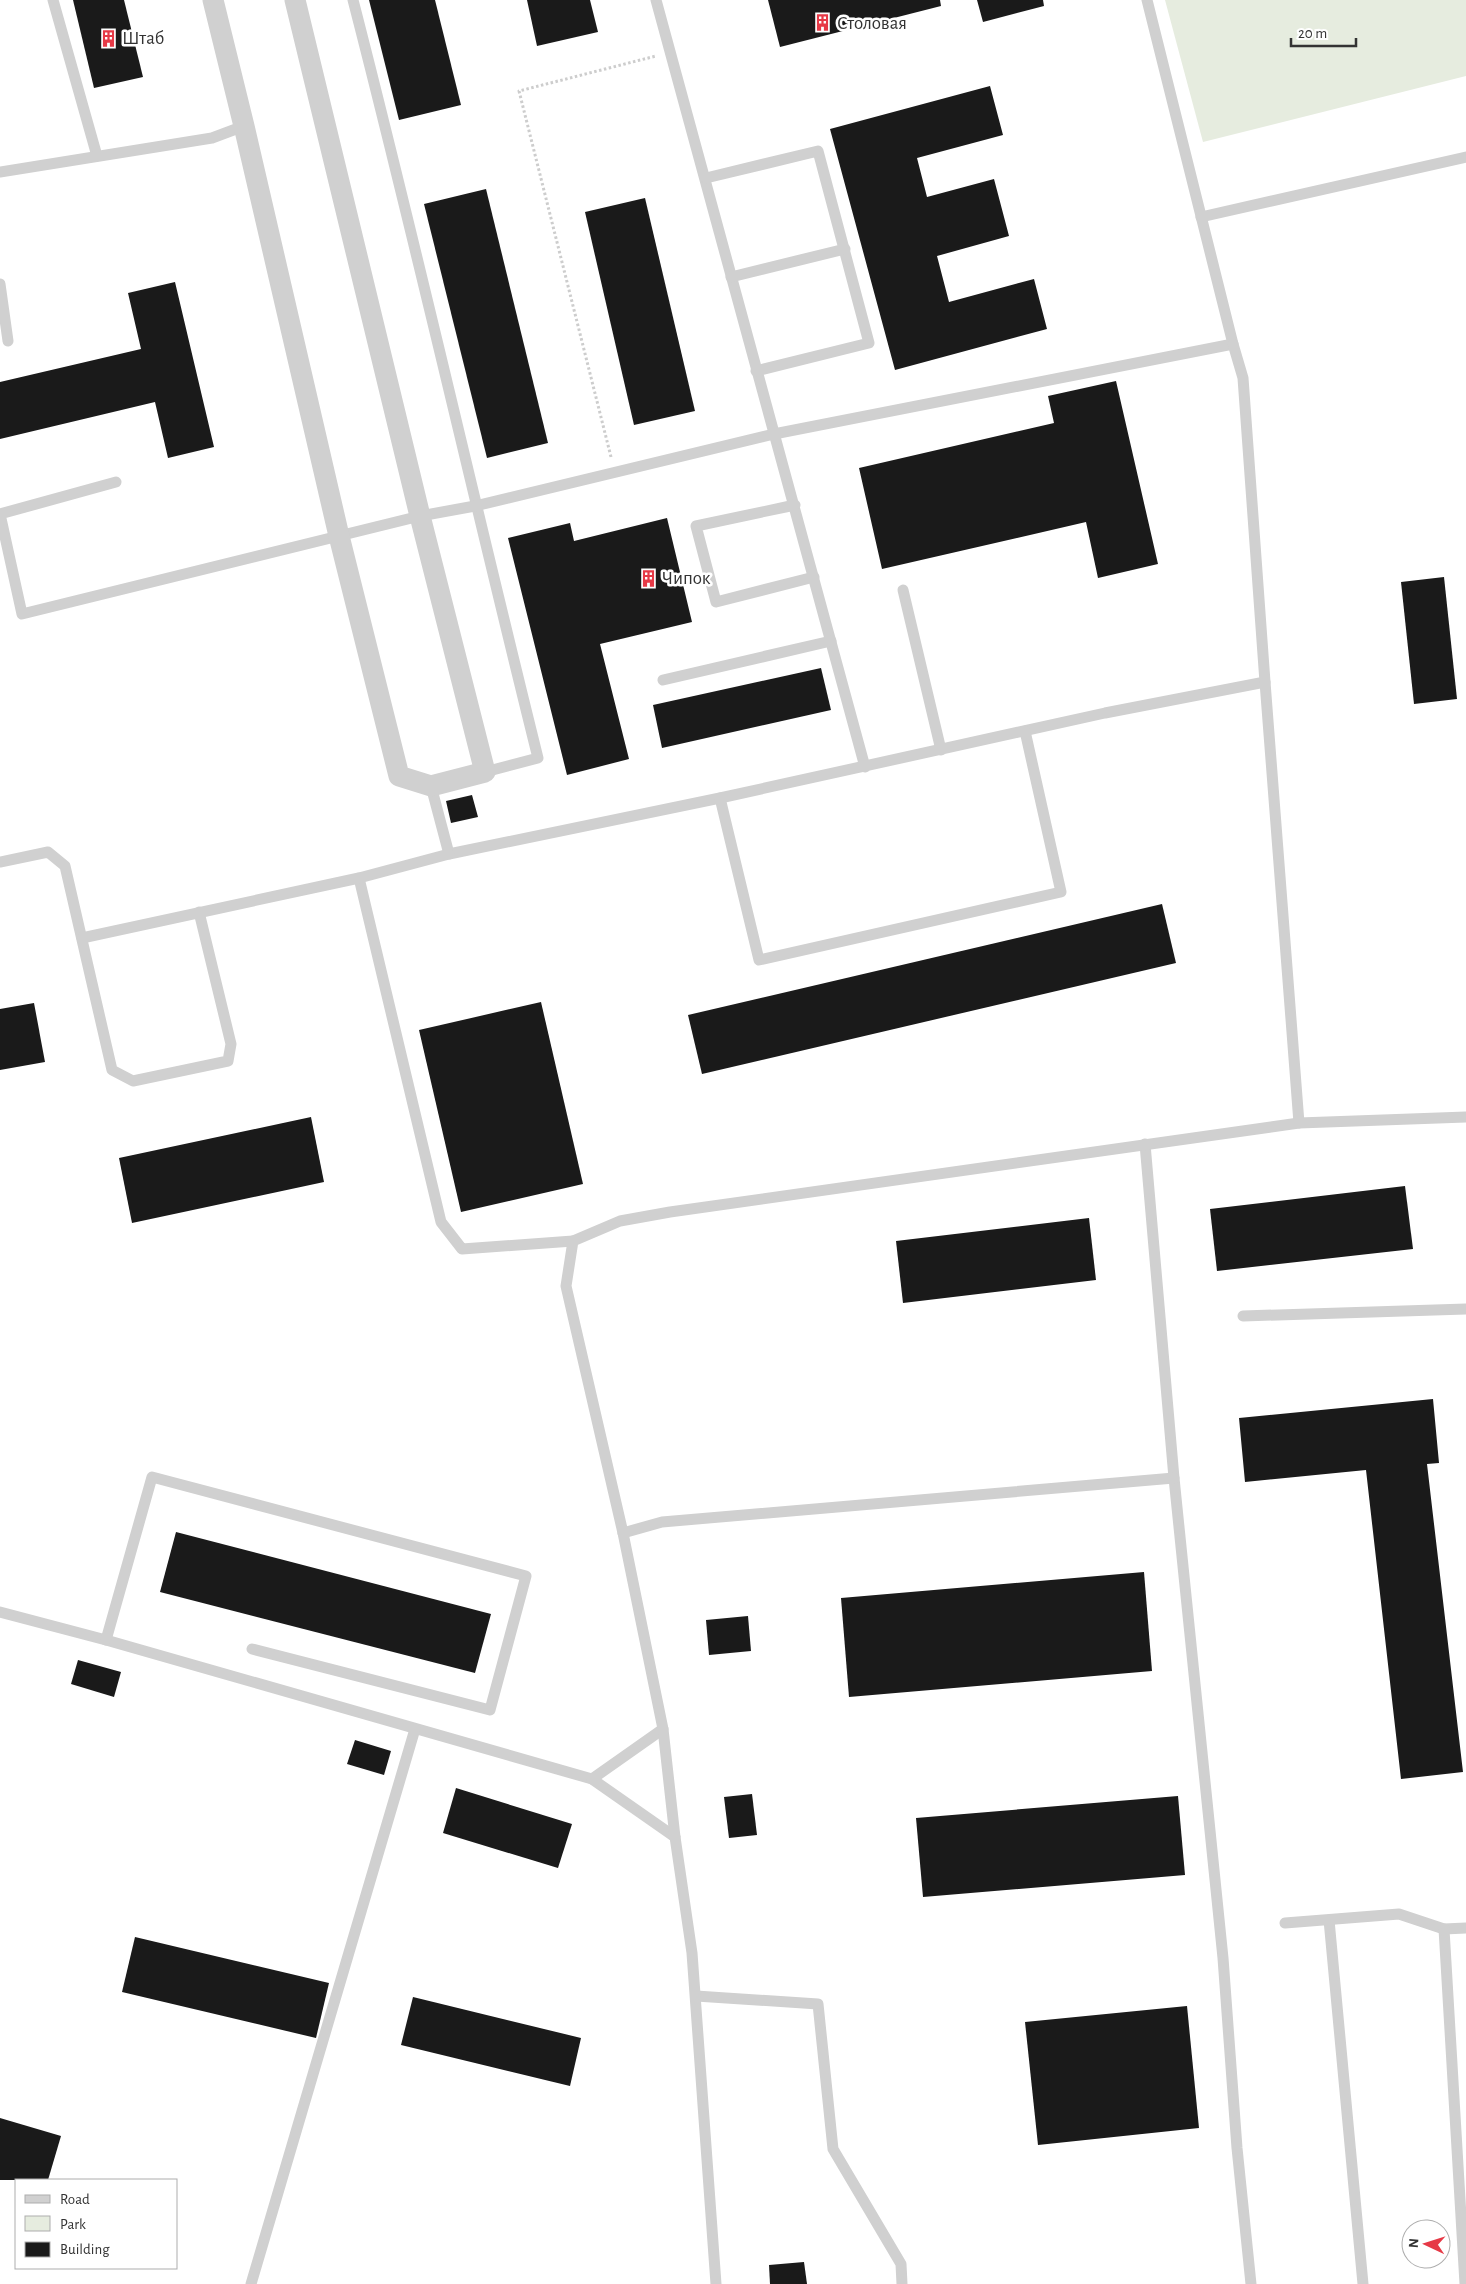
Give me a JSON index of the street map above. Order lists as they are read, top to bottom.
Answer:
{
  "places": {
    "building": ["Столовая", "Штаб", "Чипок"]
  },
  "legend": ["Road", "Park", "Building"],
  "scale_bar": "20 m",
  "north": "left"
}
